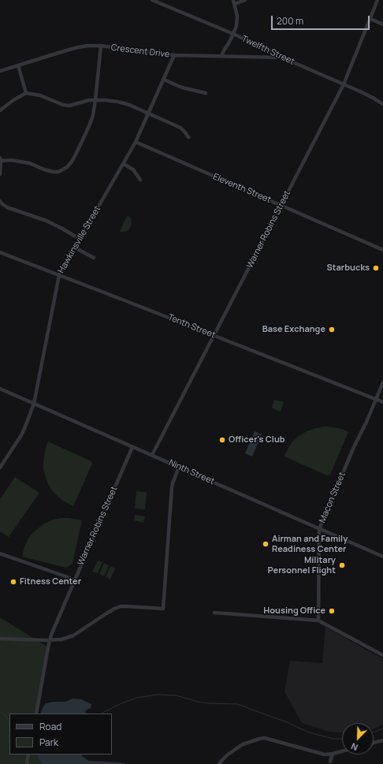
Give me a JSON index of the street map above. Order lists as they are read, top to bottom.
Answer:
{
  "streets": {
    "street": [
      "Twelfth Street",
      "Crescent Drive",
      "Eleventh Street",
      "Warner Robins Street",
      "Hawkinsville Street",
      "Tenth Street",
      "Ninth Street",
      "Macon Street"
    ]
  },
  "crossings": [
    ["Twelfth Street", "Crescent Drive"],
    ["Twelfth Street", "Warner Robins Street"],
    ["Crescent Drive", "Hawkinsville Street"],
    ["Eleventh Street", "Warner Robins Street"],
    ["Eleventh Street", "Hawkinsville Street"],
    ["Warner Robins Street", "Tenth Street"],
    ["Warner Robins Street", "Ninth Street"],
    ["Hawkinsville Street", "Tenth Street"],
    ["Hawkinsville Street", "Ninth Street"],
    ["Tenth Street", "Macon Street"],
    ["Ninth Street", "Macon Street"]
  ],
  "places": [
    "Starbucks",
    "Base Exchange",
    "Officer's Club",
    "Airman and Family Readiness Center",
    "Military Personnel Flight",
    "Fitness Center",
    "Housing Office"
  ],
  "legend": ["Road", "Park"],
  "scale_bar": "200 m",
  "north": "bottom left"
}
